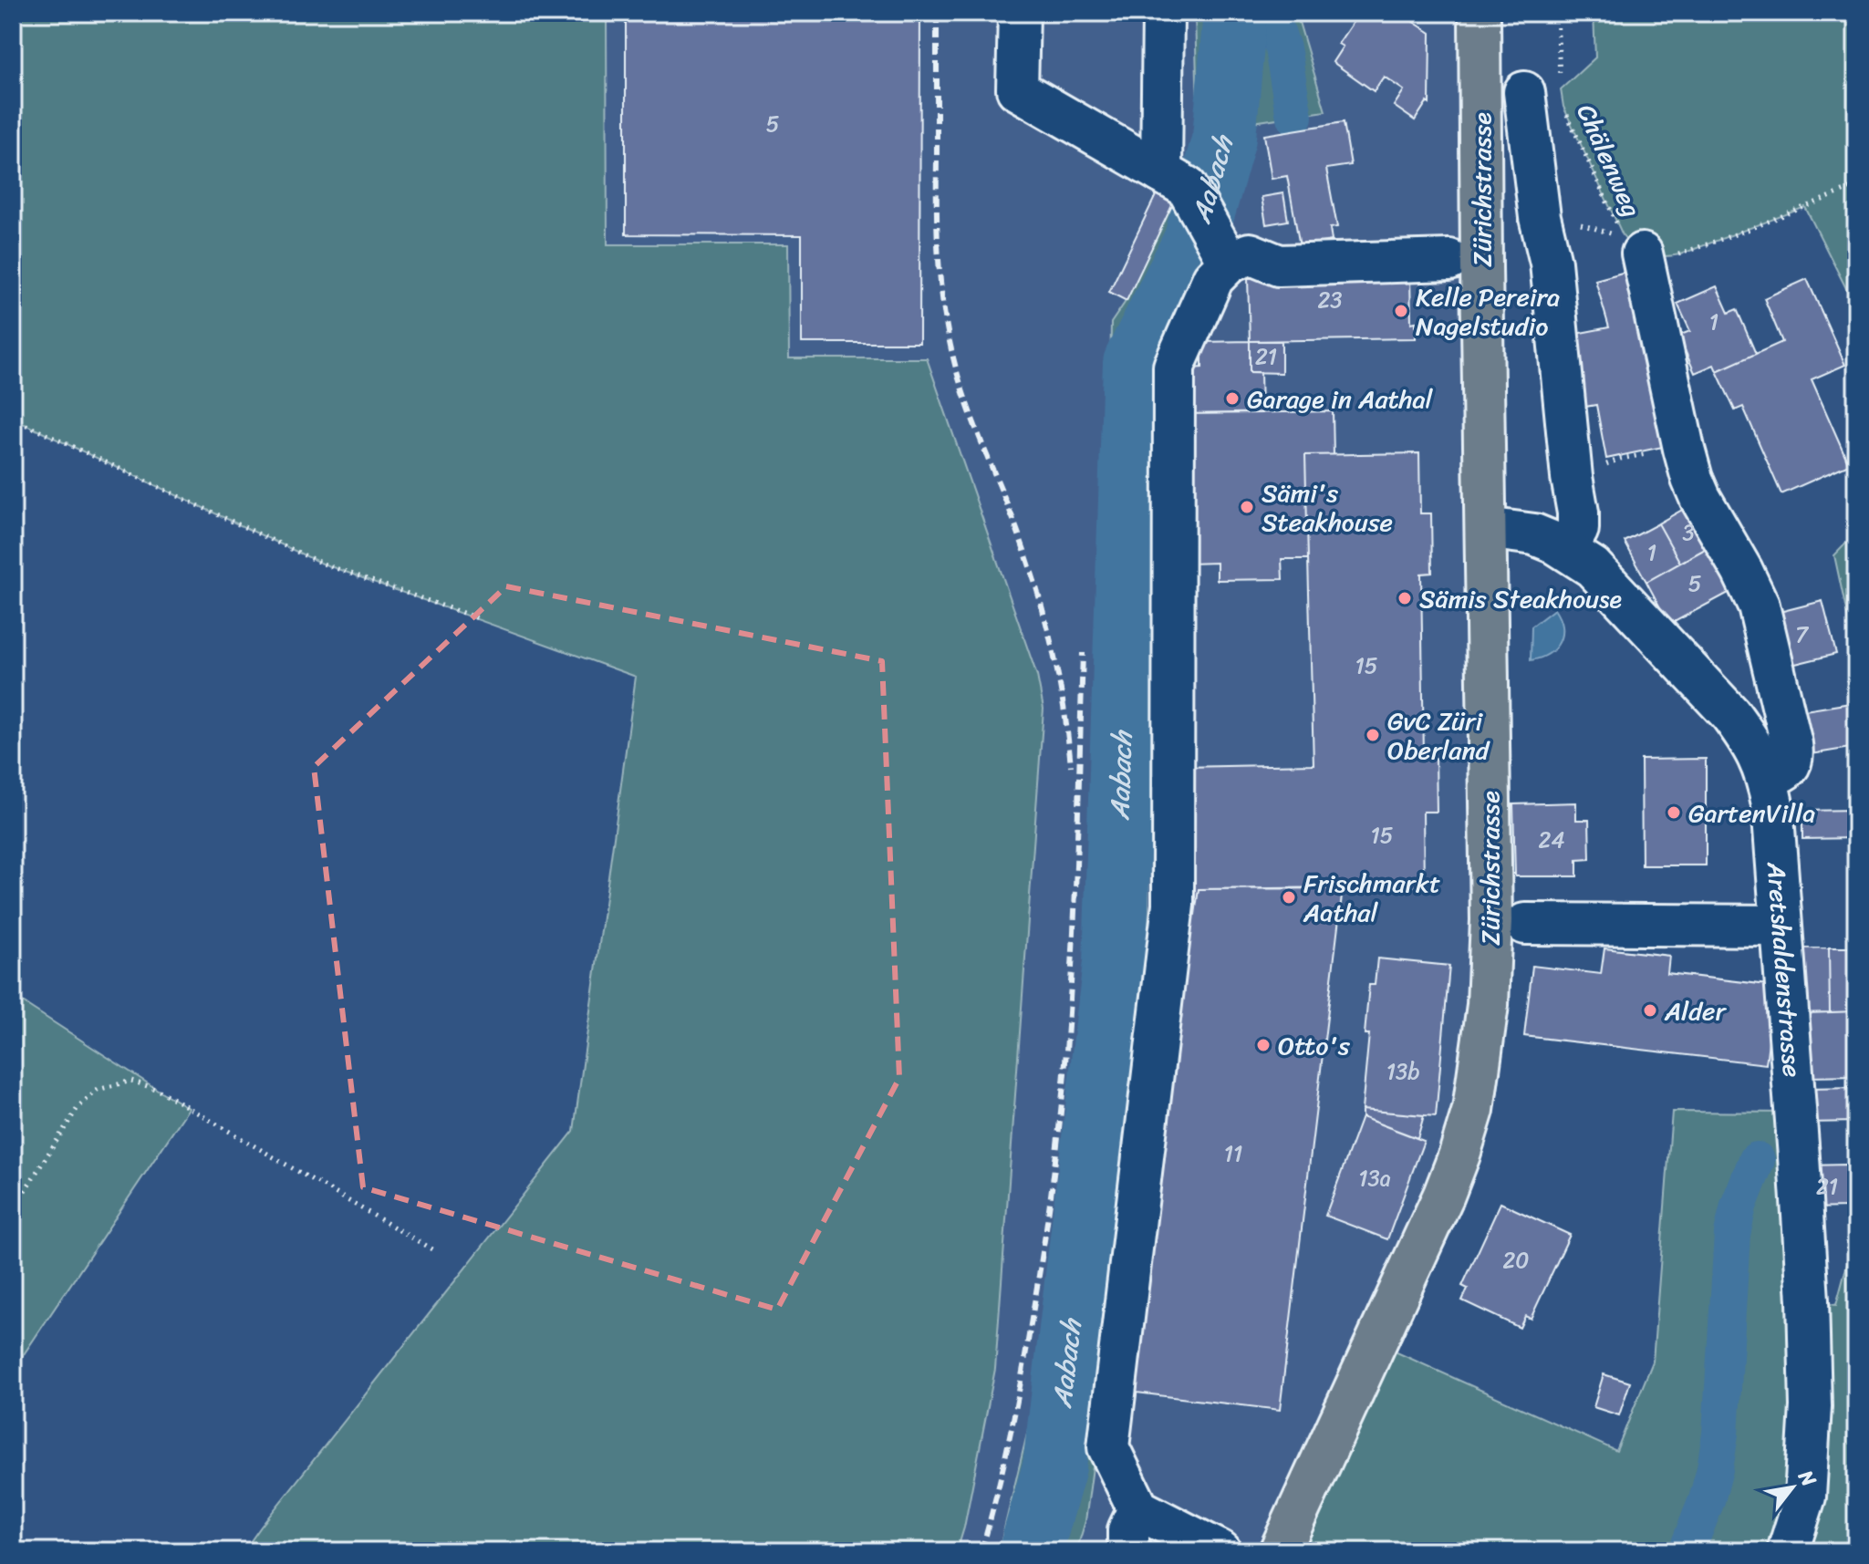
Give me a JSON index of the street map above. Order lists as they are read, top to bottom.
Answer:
{
  "streets": {
    "main road": ["Zürichstrasse"],
    "street": ["Aretshaldenstrasse"],
    "path": ["Chälenweg"]
  },
  "crossings": [
    ["Zürichstrasse", "Aretshaldenstrasse"]
  ],
  "water": ["Aabach"],
  "places": [
    "Kelle Pereira Nagelstudio",
    "Garage in Aathal",
    "Sämi's Steakhouse",
    "Sämis Steakhouse",
    "GvC Züri Oberland",
    "GartenVilla",
    "Frischmarkt Aathal",
    "Alder",
    "Otto's"
  ],
  "house_numbers": [
    "5",
    "23",
    "1",
    "21",
    "3",
    "1",
    "5",
    "7",
    "15",
    "15",
    "24",
    "13b",
    "11",
    "13a",
    "21",
    "20"
  ],
  "north": "top right"
}
